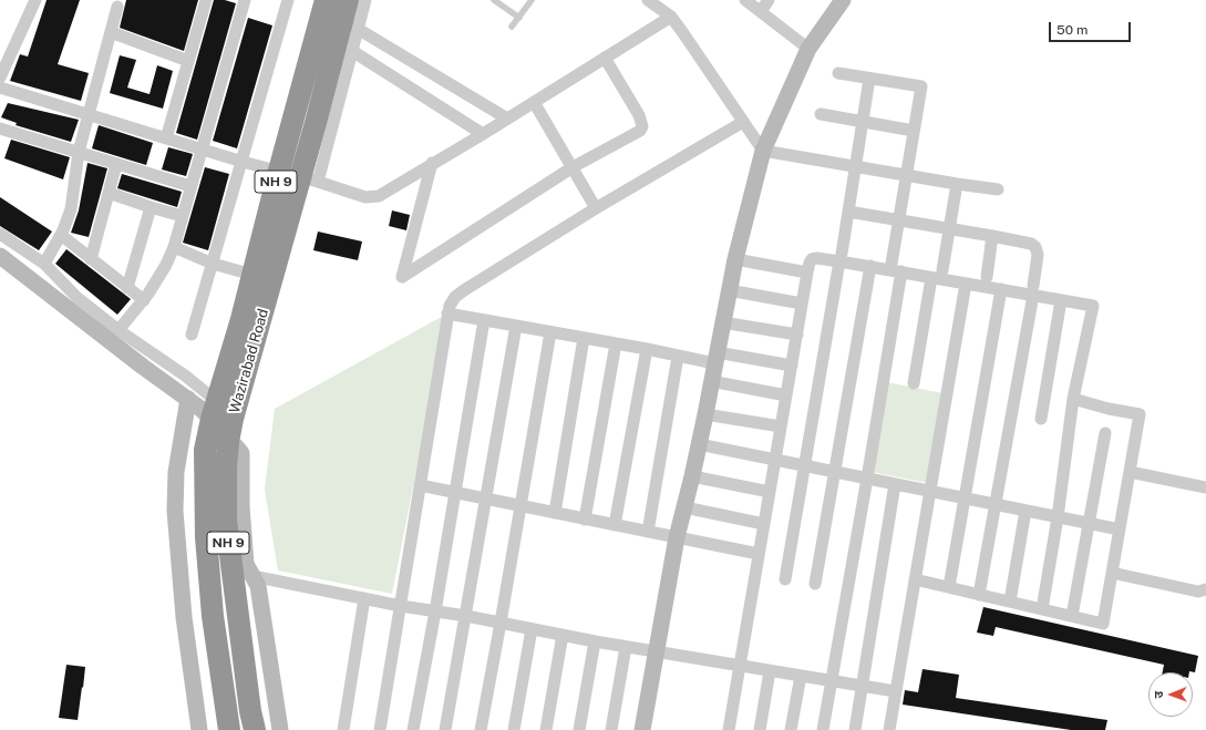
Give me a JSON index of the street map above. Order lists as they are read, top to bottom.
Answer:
{
  "streets": {
    "highway": ["NH 9", "Wazirabad Road"]
  },
  "scale_bar": "50 m",
  "north": "left"
}
